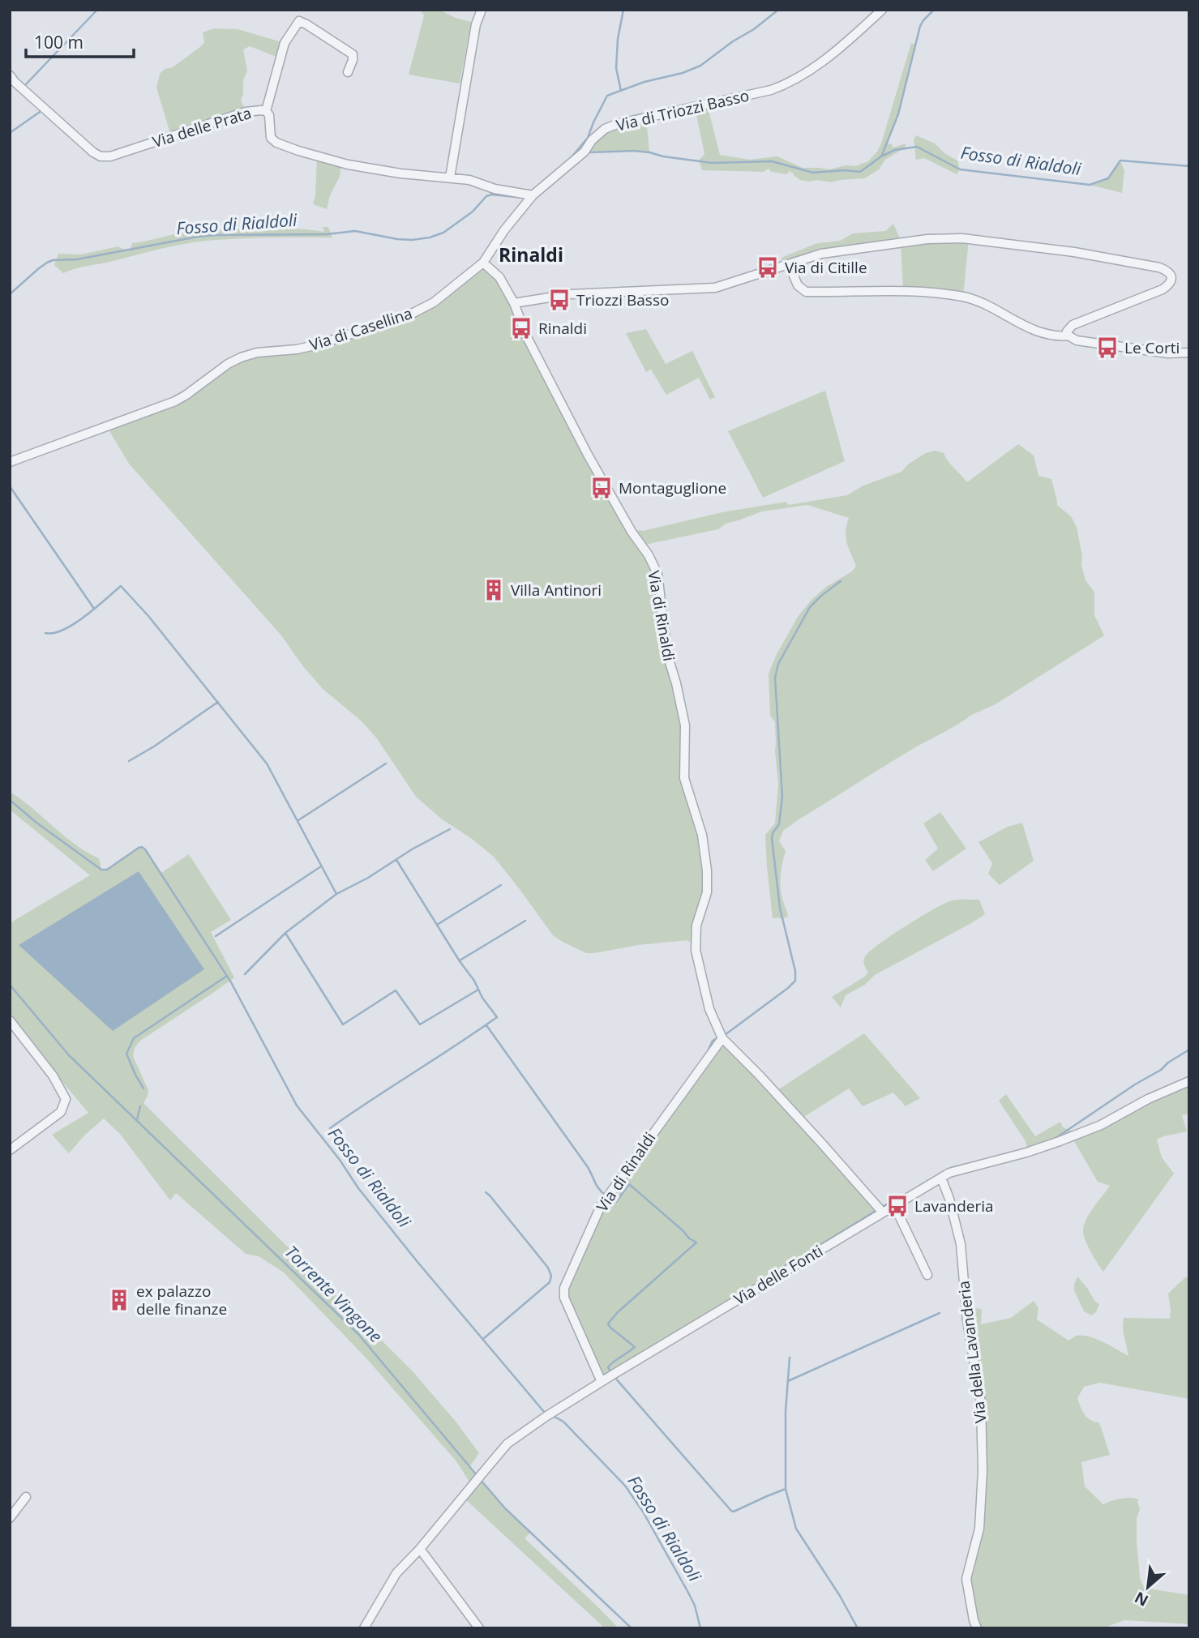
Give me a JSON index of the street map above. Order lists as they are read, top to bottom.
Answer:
{
  "streets": {
    "street": [
      "Via di Triozzi Basso",
      "Via delle Prata",
      "Via di Casellina",
      "Via di Rinaldi",
      "Via delle Fonti",
      "Via della Lavanderia"
    ]
  },
  "crossings": [
    ["Via di Triozzi Basso", "Via delle Prata"],
    ["Via di Triozzi Basso", "Via di Casellina"],
    ["Via di Triozzi Basso", "Via di Rinaldi"],
    ["Via di Casellina", "Via di Rinaldi"],
    ["Via di Rinaldi", "Via delle Fonti"],
    ["Via delle Fonti", "Via della Lavanderia"]
  ],
  "districts": ["Rinaldi"],
  "water": ["Fosso di Rialdoli", "Torrente Vingone"],
  "places": {
    "bus stop": [
      "Via di Citille",
      "Triozzi Basso",
      "Rinaldi",
      "Le Corti",
      "Montaguglione",
      "Lavanderia"
    ],
    "building": ["Villa Antinori", "ex palazzo delle finanze"]
  },
  "scale_bar": "100 m",
  "north": "bottom left"
}
